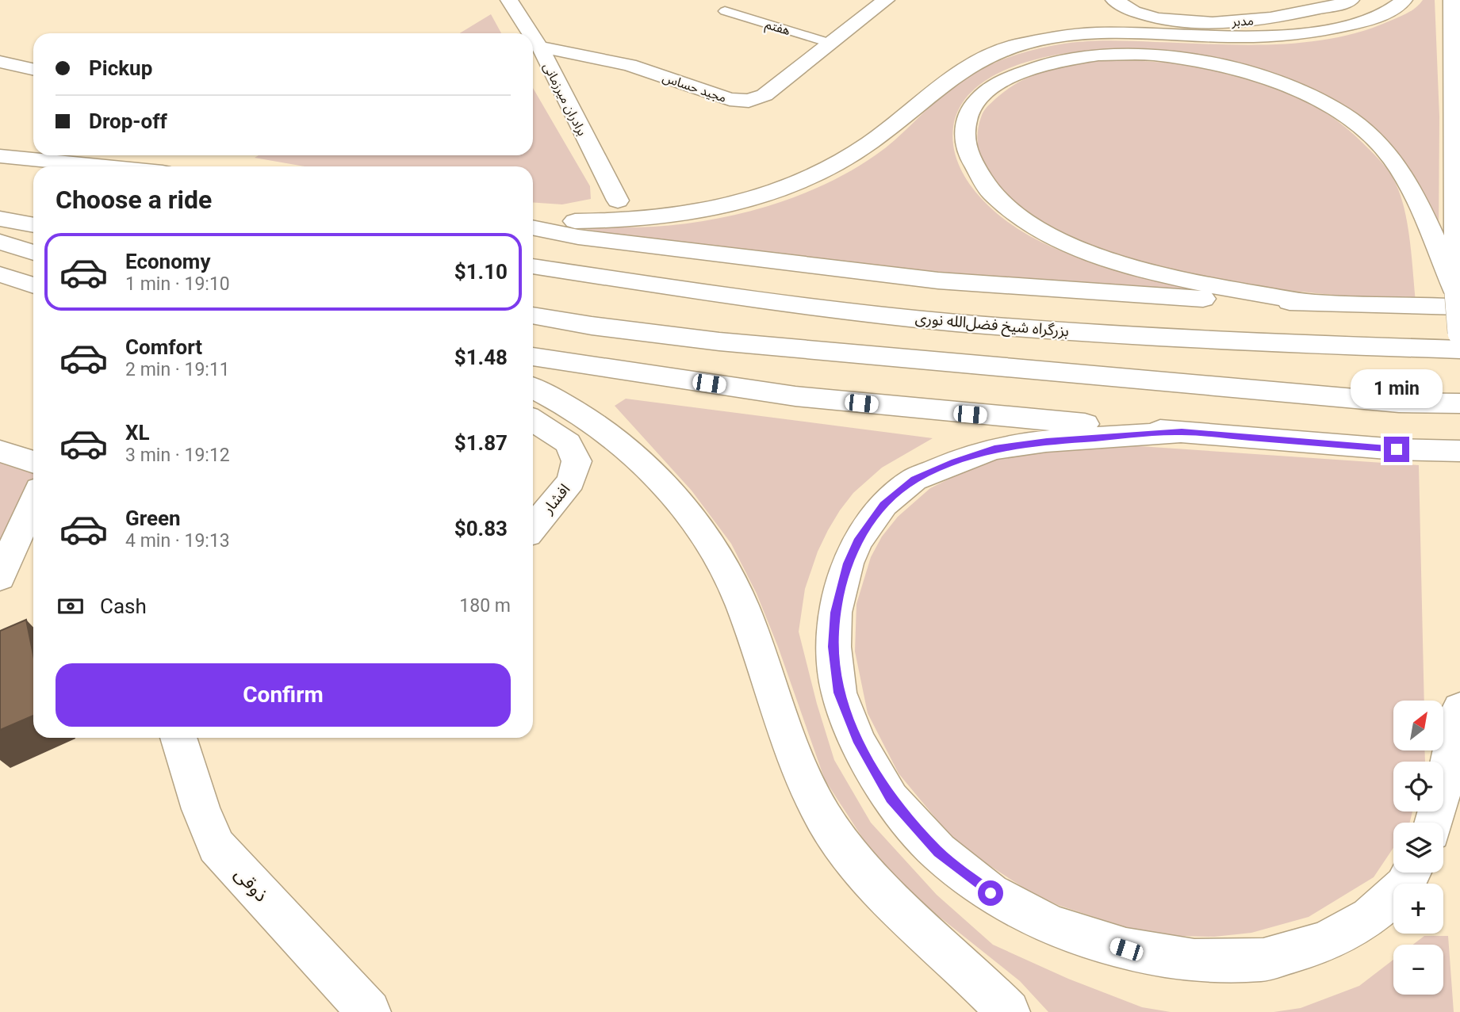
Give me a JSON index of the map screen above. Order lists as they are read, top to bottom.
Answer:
{
  "streets": {
    "main road": [
      "مدبر",
      "مجید حساس",
      "برادران میرزمانی",
      "بزرگراه شیخ فضل‌الله نوری",
      "افشار",
      "ذوقی"
    ],
    "lane": ["هفتم"]
  },
  "crossings": [
    ["هفتم", "مجید حساس"],
    ["مجید حساس", "برادران میرزمانی"]
  ],
  "north": "top right",
  "page": {
    "banner": ["Pickup", "Drop-off"],
    "heading": "Choose a ride",
    "list": [
      {
        "name": "Economy",
        "note": "1 min · 19:10",
        "value": "$1.10"
      },
      {
        "name": "Comfort",
        "note": "2 min · 19:11",
        "value": "$1.48"
      },
      {
        "name": "XL",
        "note": "3 min · 19:12",
        "value": "$1.87"
      },
      {
        "name": "Green",
        "note": "4 min · 19:13",
        "value": "$0.83"
      }
    ],
    "bubble": "1 min",
    "pay": ["Cash", "180 m"],
    "buttons": "Confirm",
    "map_buttons": ["+", "−"]
  }
}
